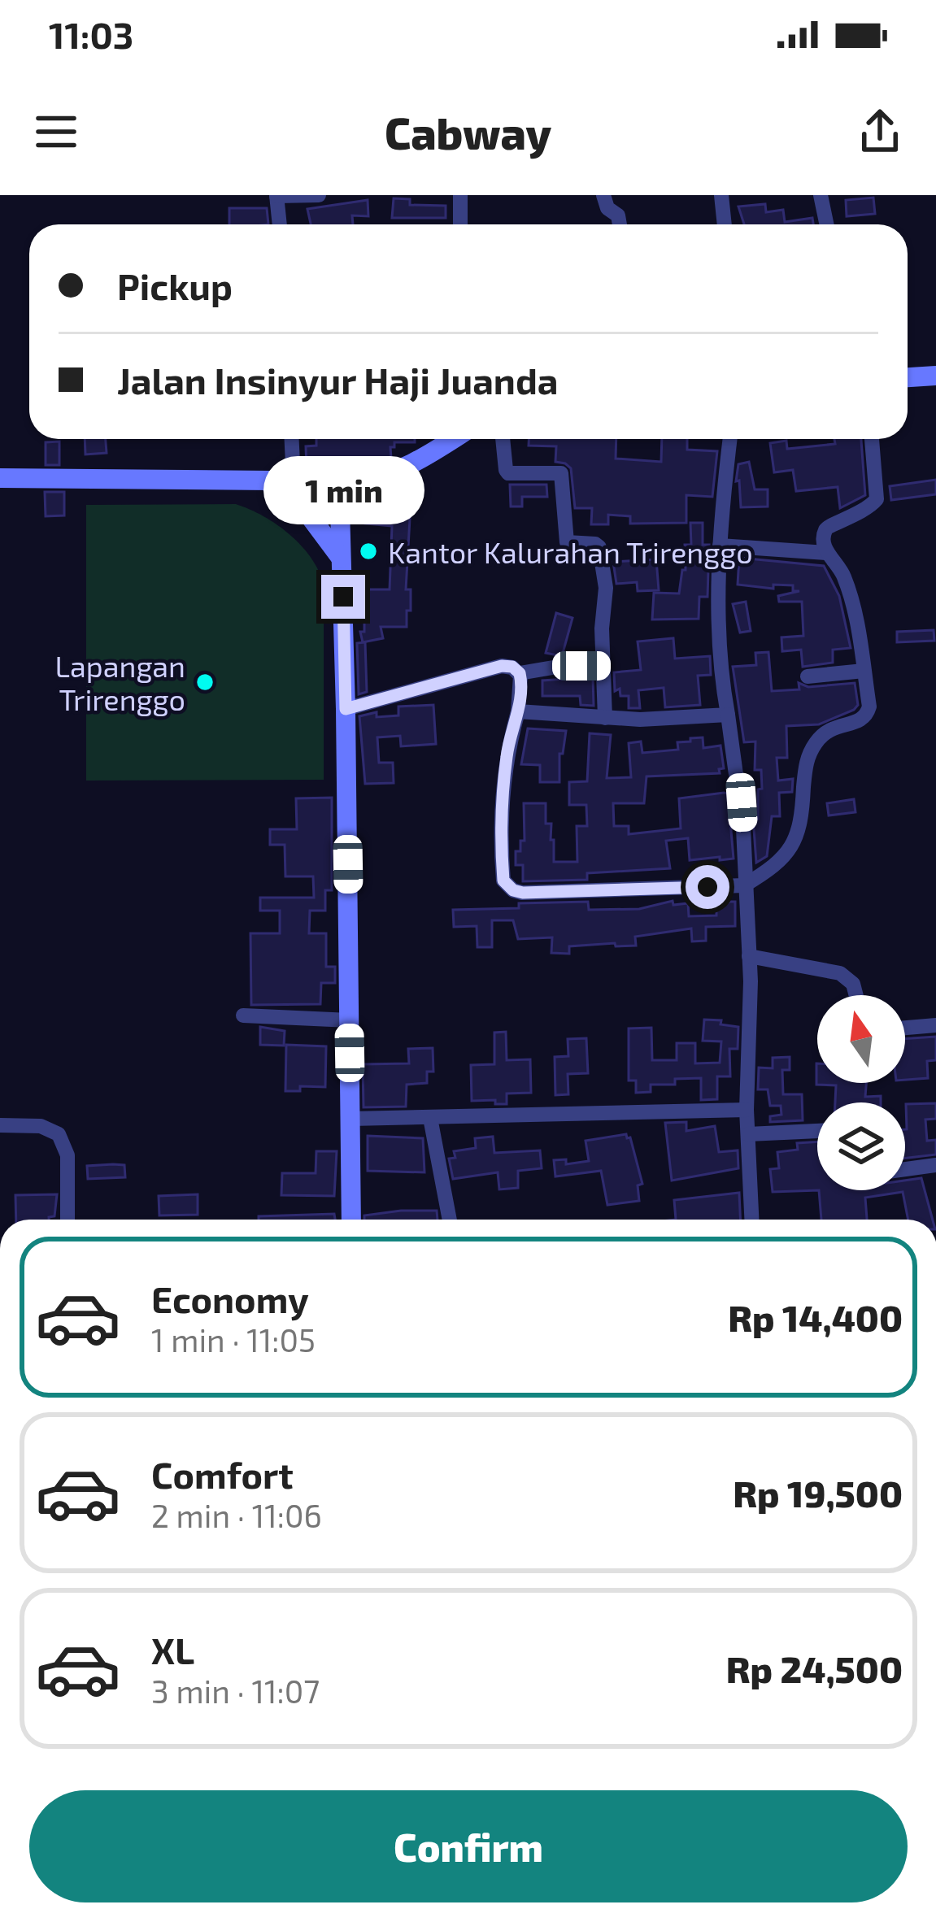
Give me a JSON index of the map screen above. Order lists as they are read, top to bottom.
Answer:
{
  "places": ["Kantor Kalurahan Trirenggo", "Lapangan Trirenggo"],
  "north": "top",
  "page": {
    "status": "11:03",
    "header": "Cabway",
    "banner": ["Pickup", "Jalan Insinyur Haji Juanda"],
    "bubble": "1 min",
    "list": [
      {
        "name": "Economy",
        "note": "1 min · 11:05",
        "value": "Rp 14,400"
      },
      {
        "name": "Comfort",
        "note": "2 min · 11:06",
        "value": "Rp 19,500"
      },
      {
        "name": "XL",
        "note": "3 min · 11:07",
        "value": "Rp 24,500"
      }
    ],
    "buttons": "Confirm"
  }
}
